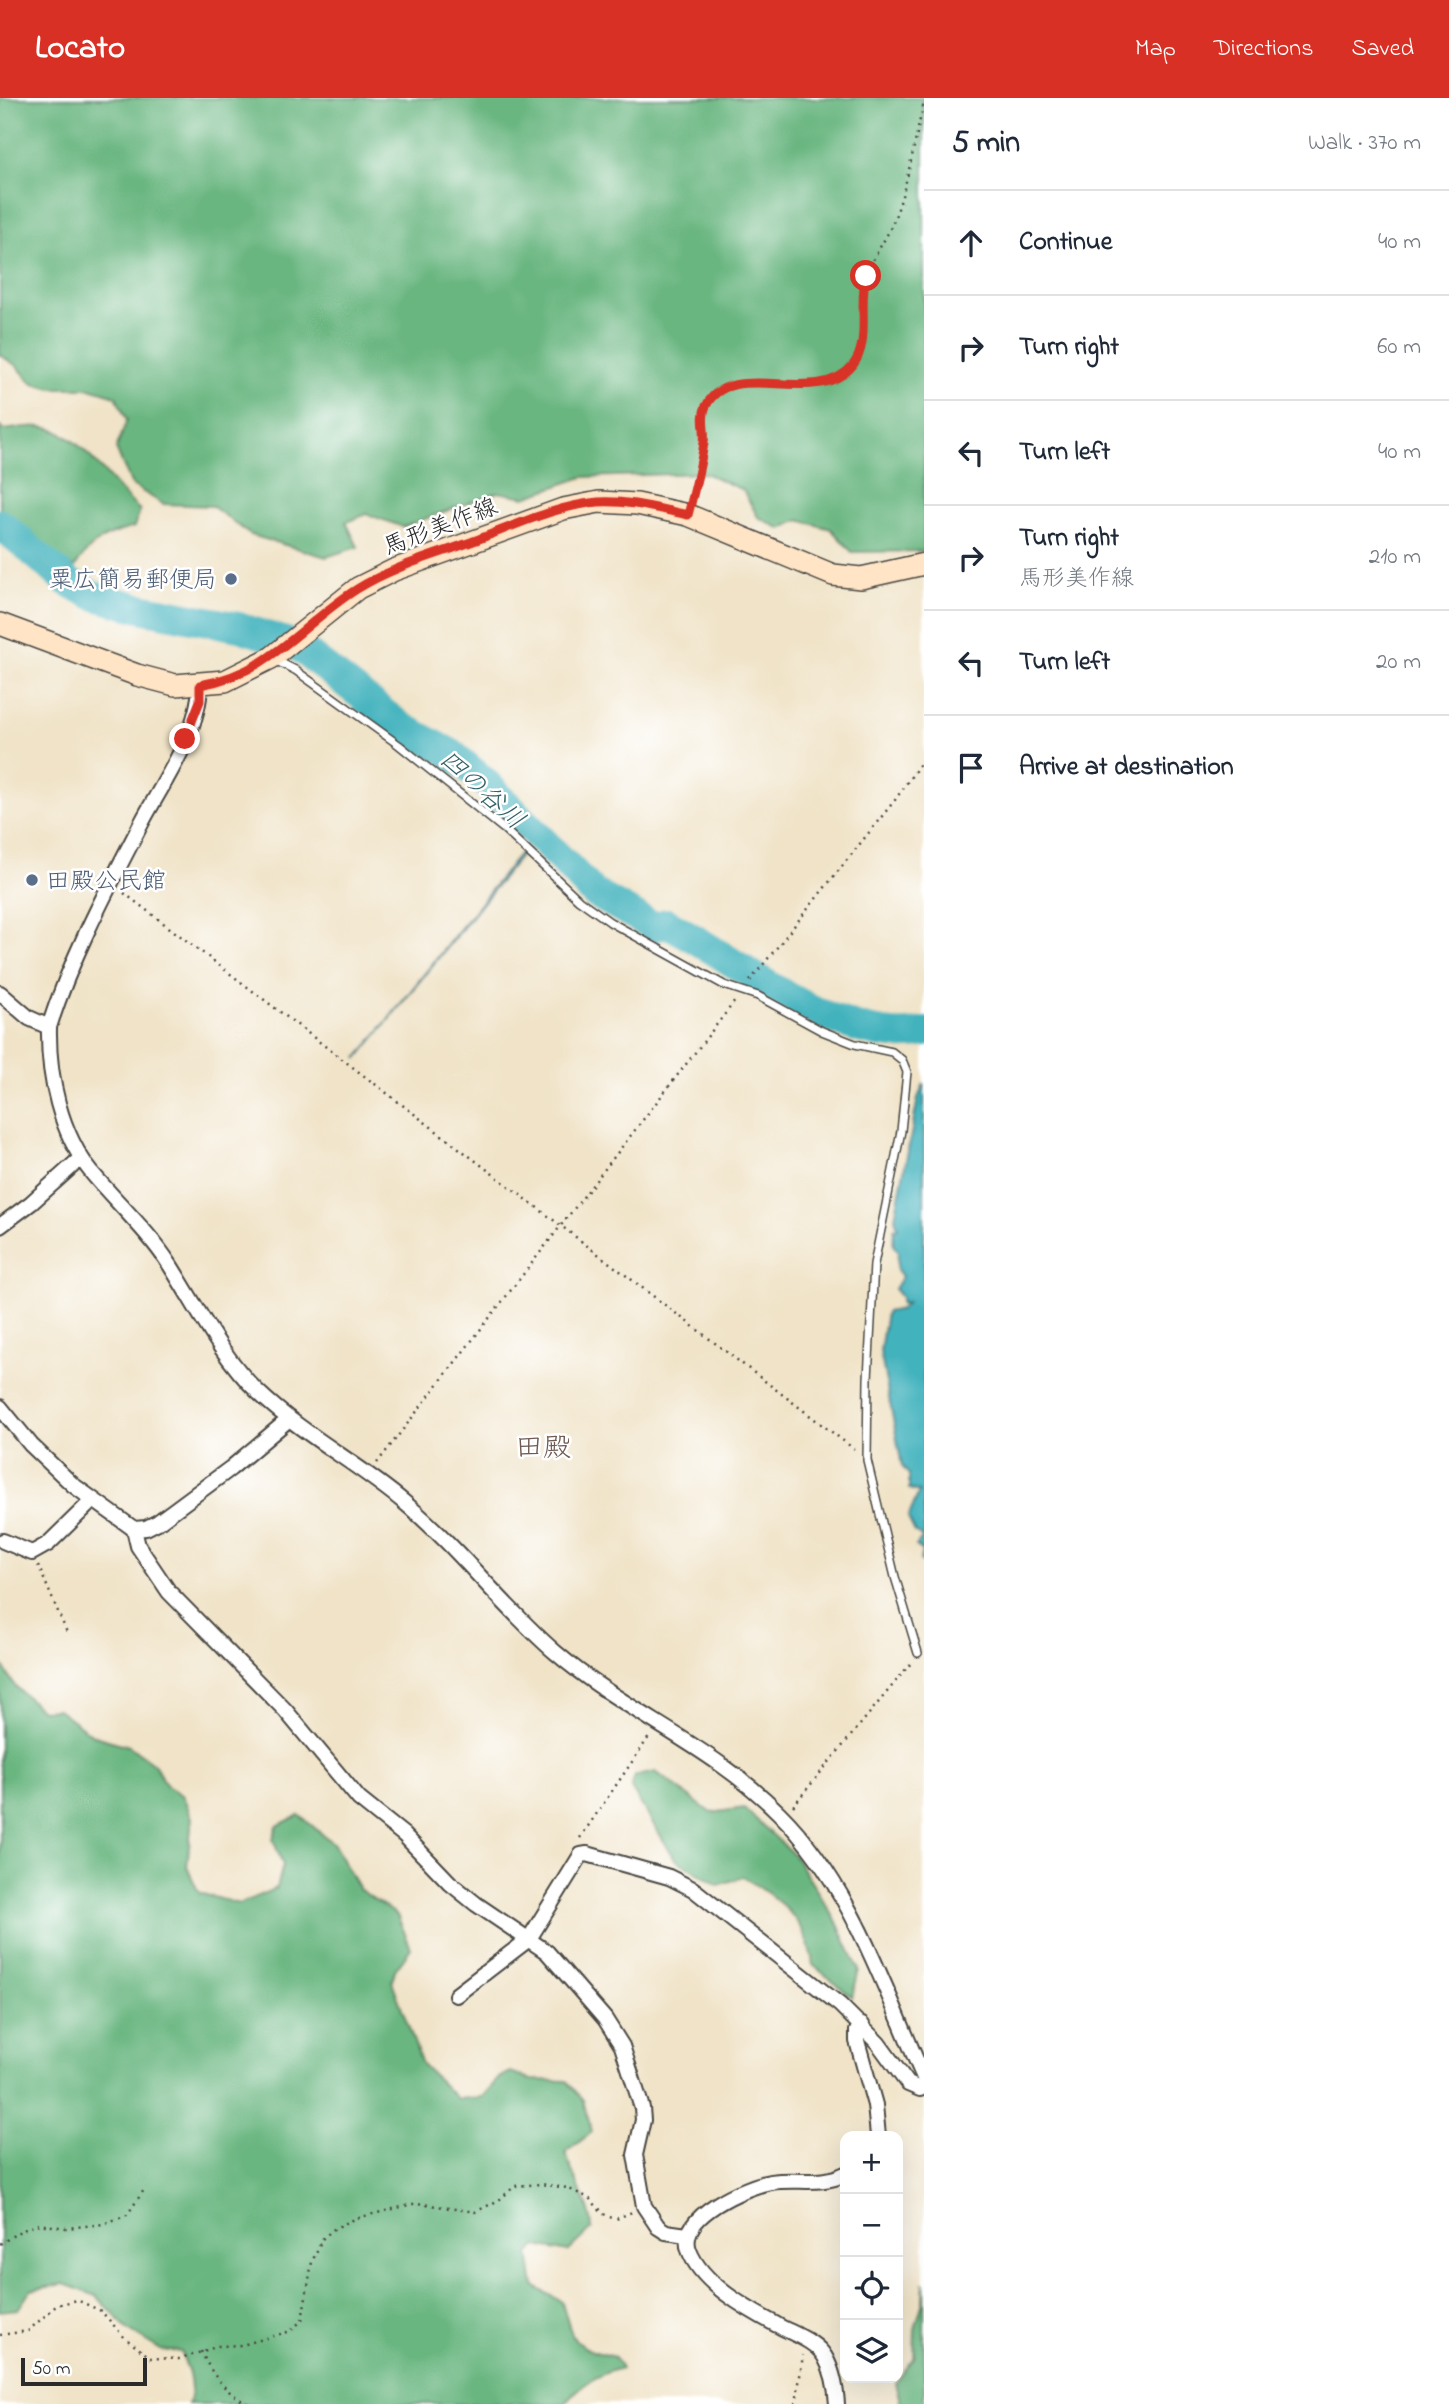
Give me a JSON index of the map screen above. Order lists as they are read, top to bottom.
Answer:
{
  "streets": {
    "main road": ["馬形美作線"]
  },
  "districts": ["田殿"],
  "water": ["四の谷川"],
  "places": ["粟広簡易郵便局", "田殿公民館"],
  "scale_bar": "50 m",
  "page": {
    "header": "Locato",
    "nav": ["Map", "Directions", "Saved"],
    "heading": ["5 min", "Walk · 370 m"],
    "list": [
      ["Continue", "40 m"],
      ["Turn right", "60 m"],
      ["Turn left", "40 m"],
      ["Turn right", "馬形美作線", "210 m"],
      ["Turn left", "20 m"],
      "Arrive at destination"
    ],
    "map_buttons": ["+", "−"],
    "scale": "50 m"
  }
}
